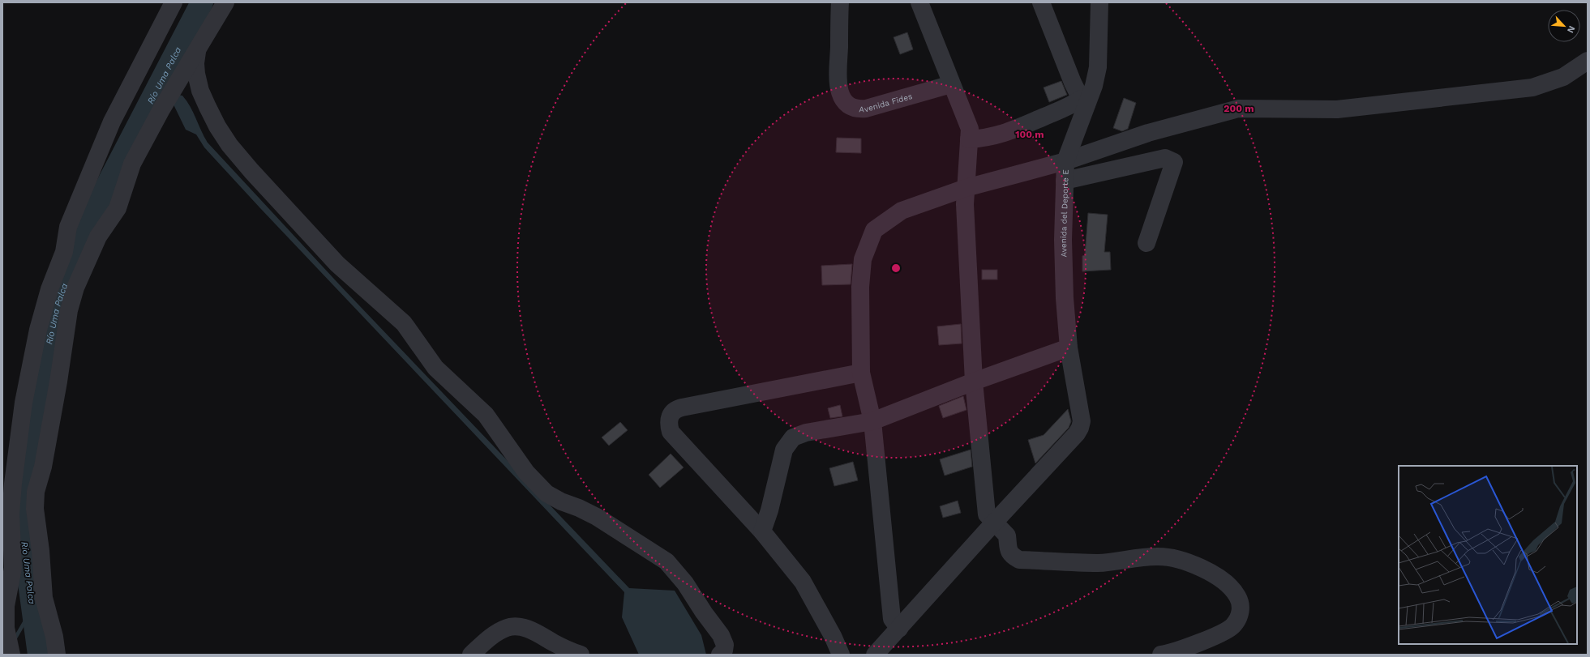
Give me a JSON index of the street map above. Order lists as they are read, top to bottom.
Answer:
{
  "streets": {
    "street": ["Avenida Fides", "Avenida del Deporte E"]
  },
  "water": ["Río Uma Palca"],
  "north": "bottom right",
  "rings": ["200 m", "100 m"]
}
